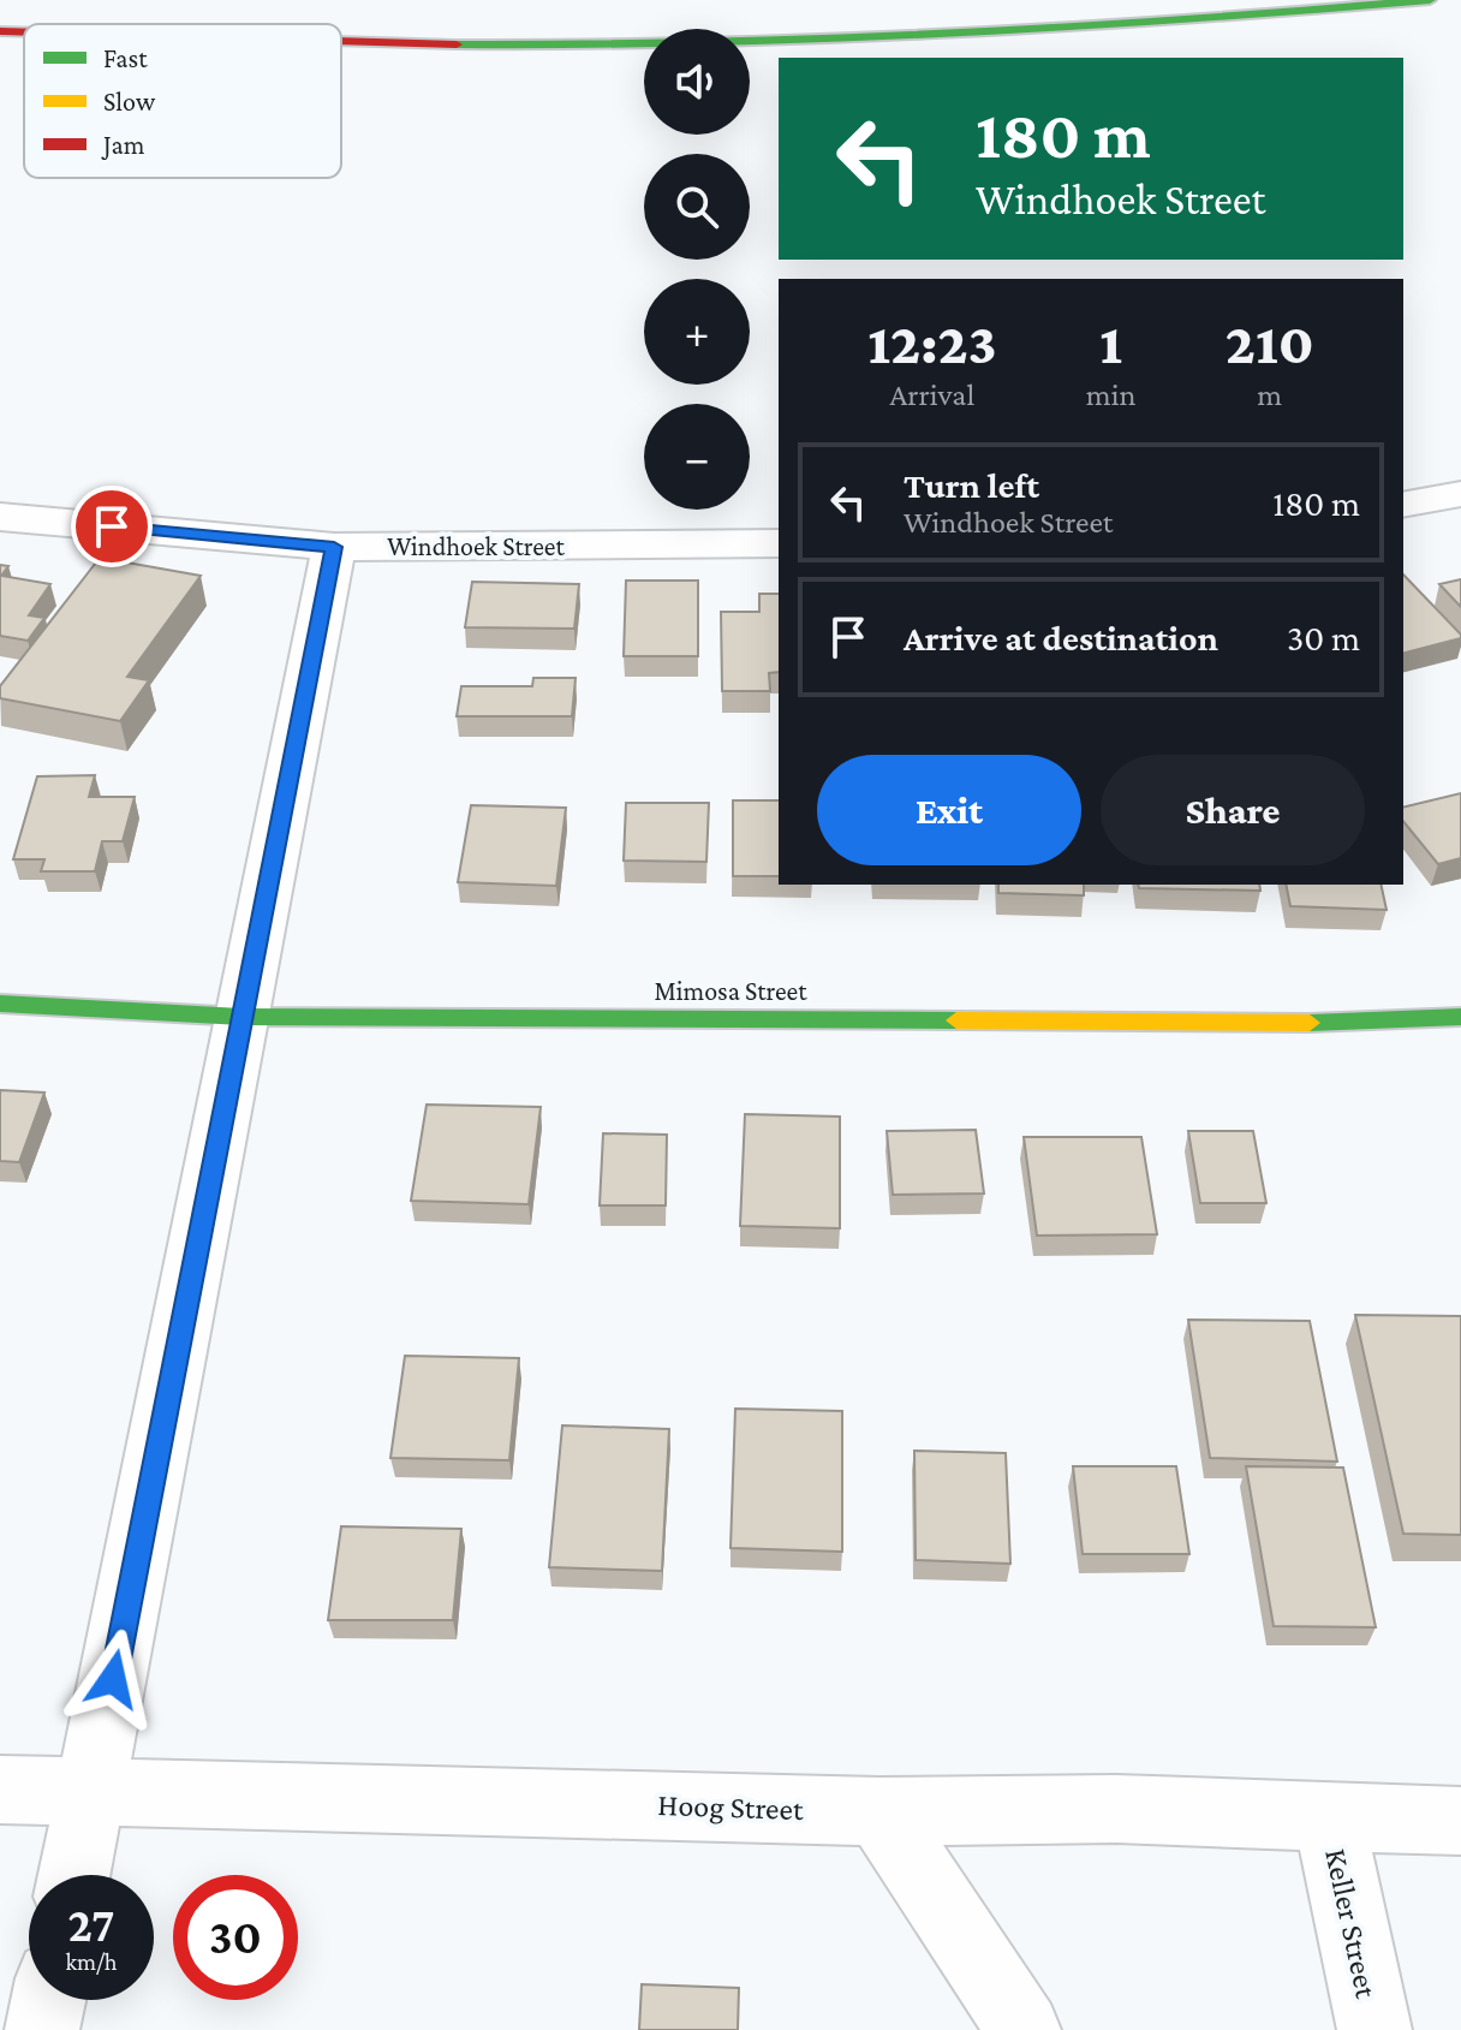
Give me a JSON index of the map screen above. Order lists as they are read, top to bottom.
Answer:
{
  "streets": {
    "main road": ["Mimosa Street"],
    "street": ["Windhoek Street", "Hoog Street", "Keller Street"]
  },
  "crossings": [
    ["Hoog Street", "Keller Street"]
  ],
  "legend": ["Fast", "Slow", "Jam"],
  "page": {
    "map_buttons": ["+", "−"],
    "turn": ["180 m", "Windhoek Street"],
    "eta": [
      "12:23",
      "Arrival",
      "1",
      "min",
      "210",
      "m"
    ],
    "list": [
      {
        "name": "Turn left",
        "note": "Windhoek Street",
        "value": "180 m"
      },
      {
        "name": "Arrive at destination",
        "value": "30 m"
      }
    ],
    "buttons": ["Exit", "Share"],
    "speed": "27 km/h",
    "limit": "30"
  }
}
